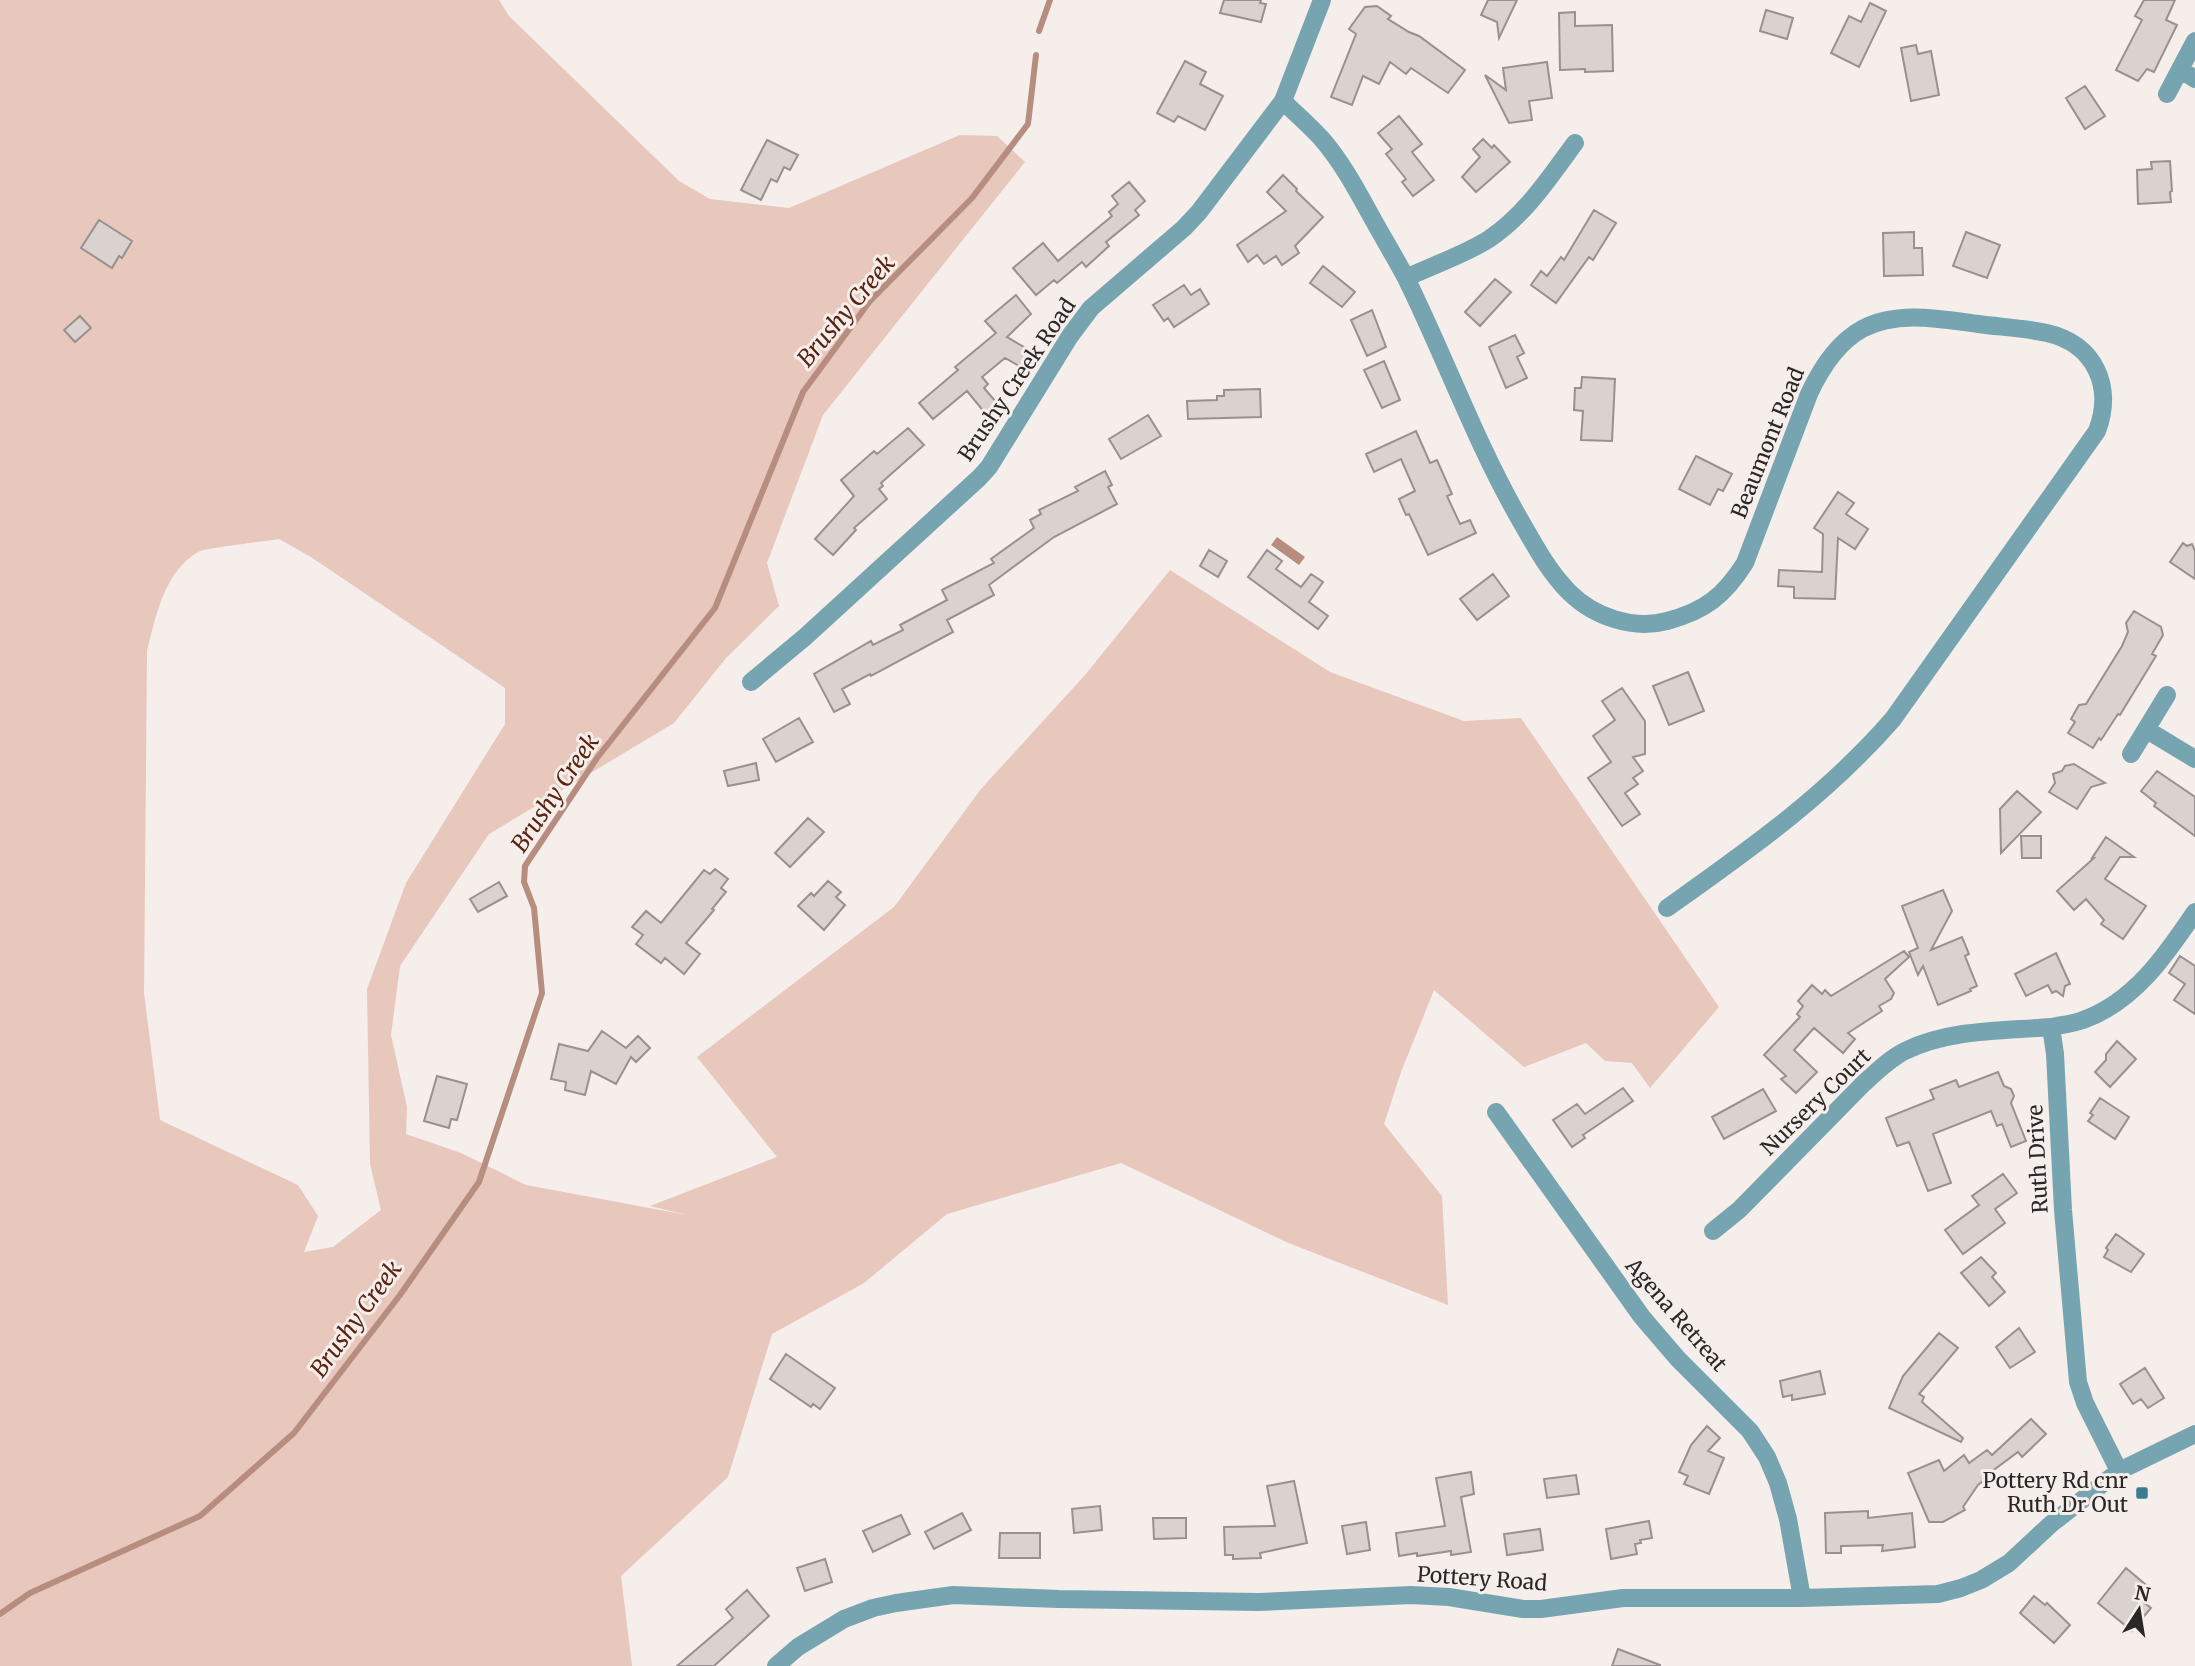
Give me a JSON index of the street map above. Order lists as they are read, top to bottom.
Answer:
{
  "streets": {
    "street": [
      "Brushy Creek Road",
      "Beaumont Road",
      "Nursery Court",
      "Ruth Drive",
      "Agena Retreat",
      "Pottery Road"
    ]
  },
  "crossings": [
    ["Brushy Creek Road", "Beaumont Road"],
    ["Nursery Court", "Ruth Drive"],
    ["Ruth Drive", "Pottery Road"],
    ["Agena Retreat", "Pottery Road"]
  ],
  "water": ["Brushy Creek"],
  "places": {
    "transit": ["Pottery Rd cnr Ruth Dr Out"]
  },
  "north": "top"
}
